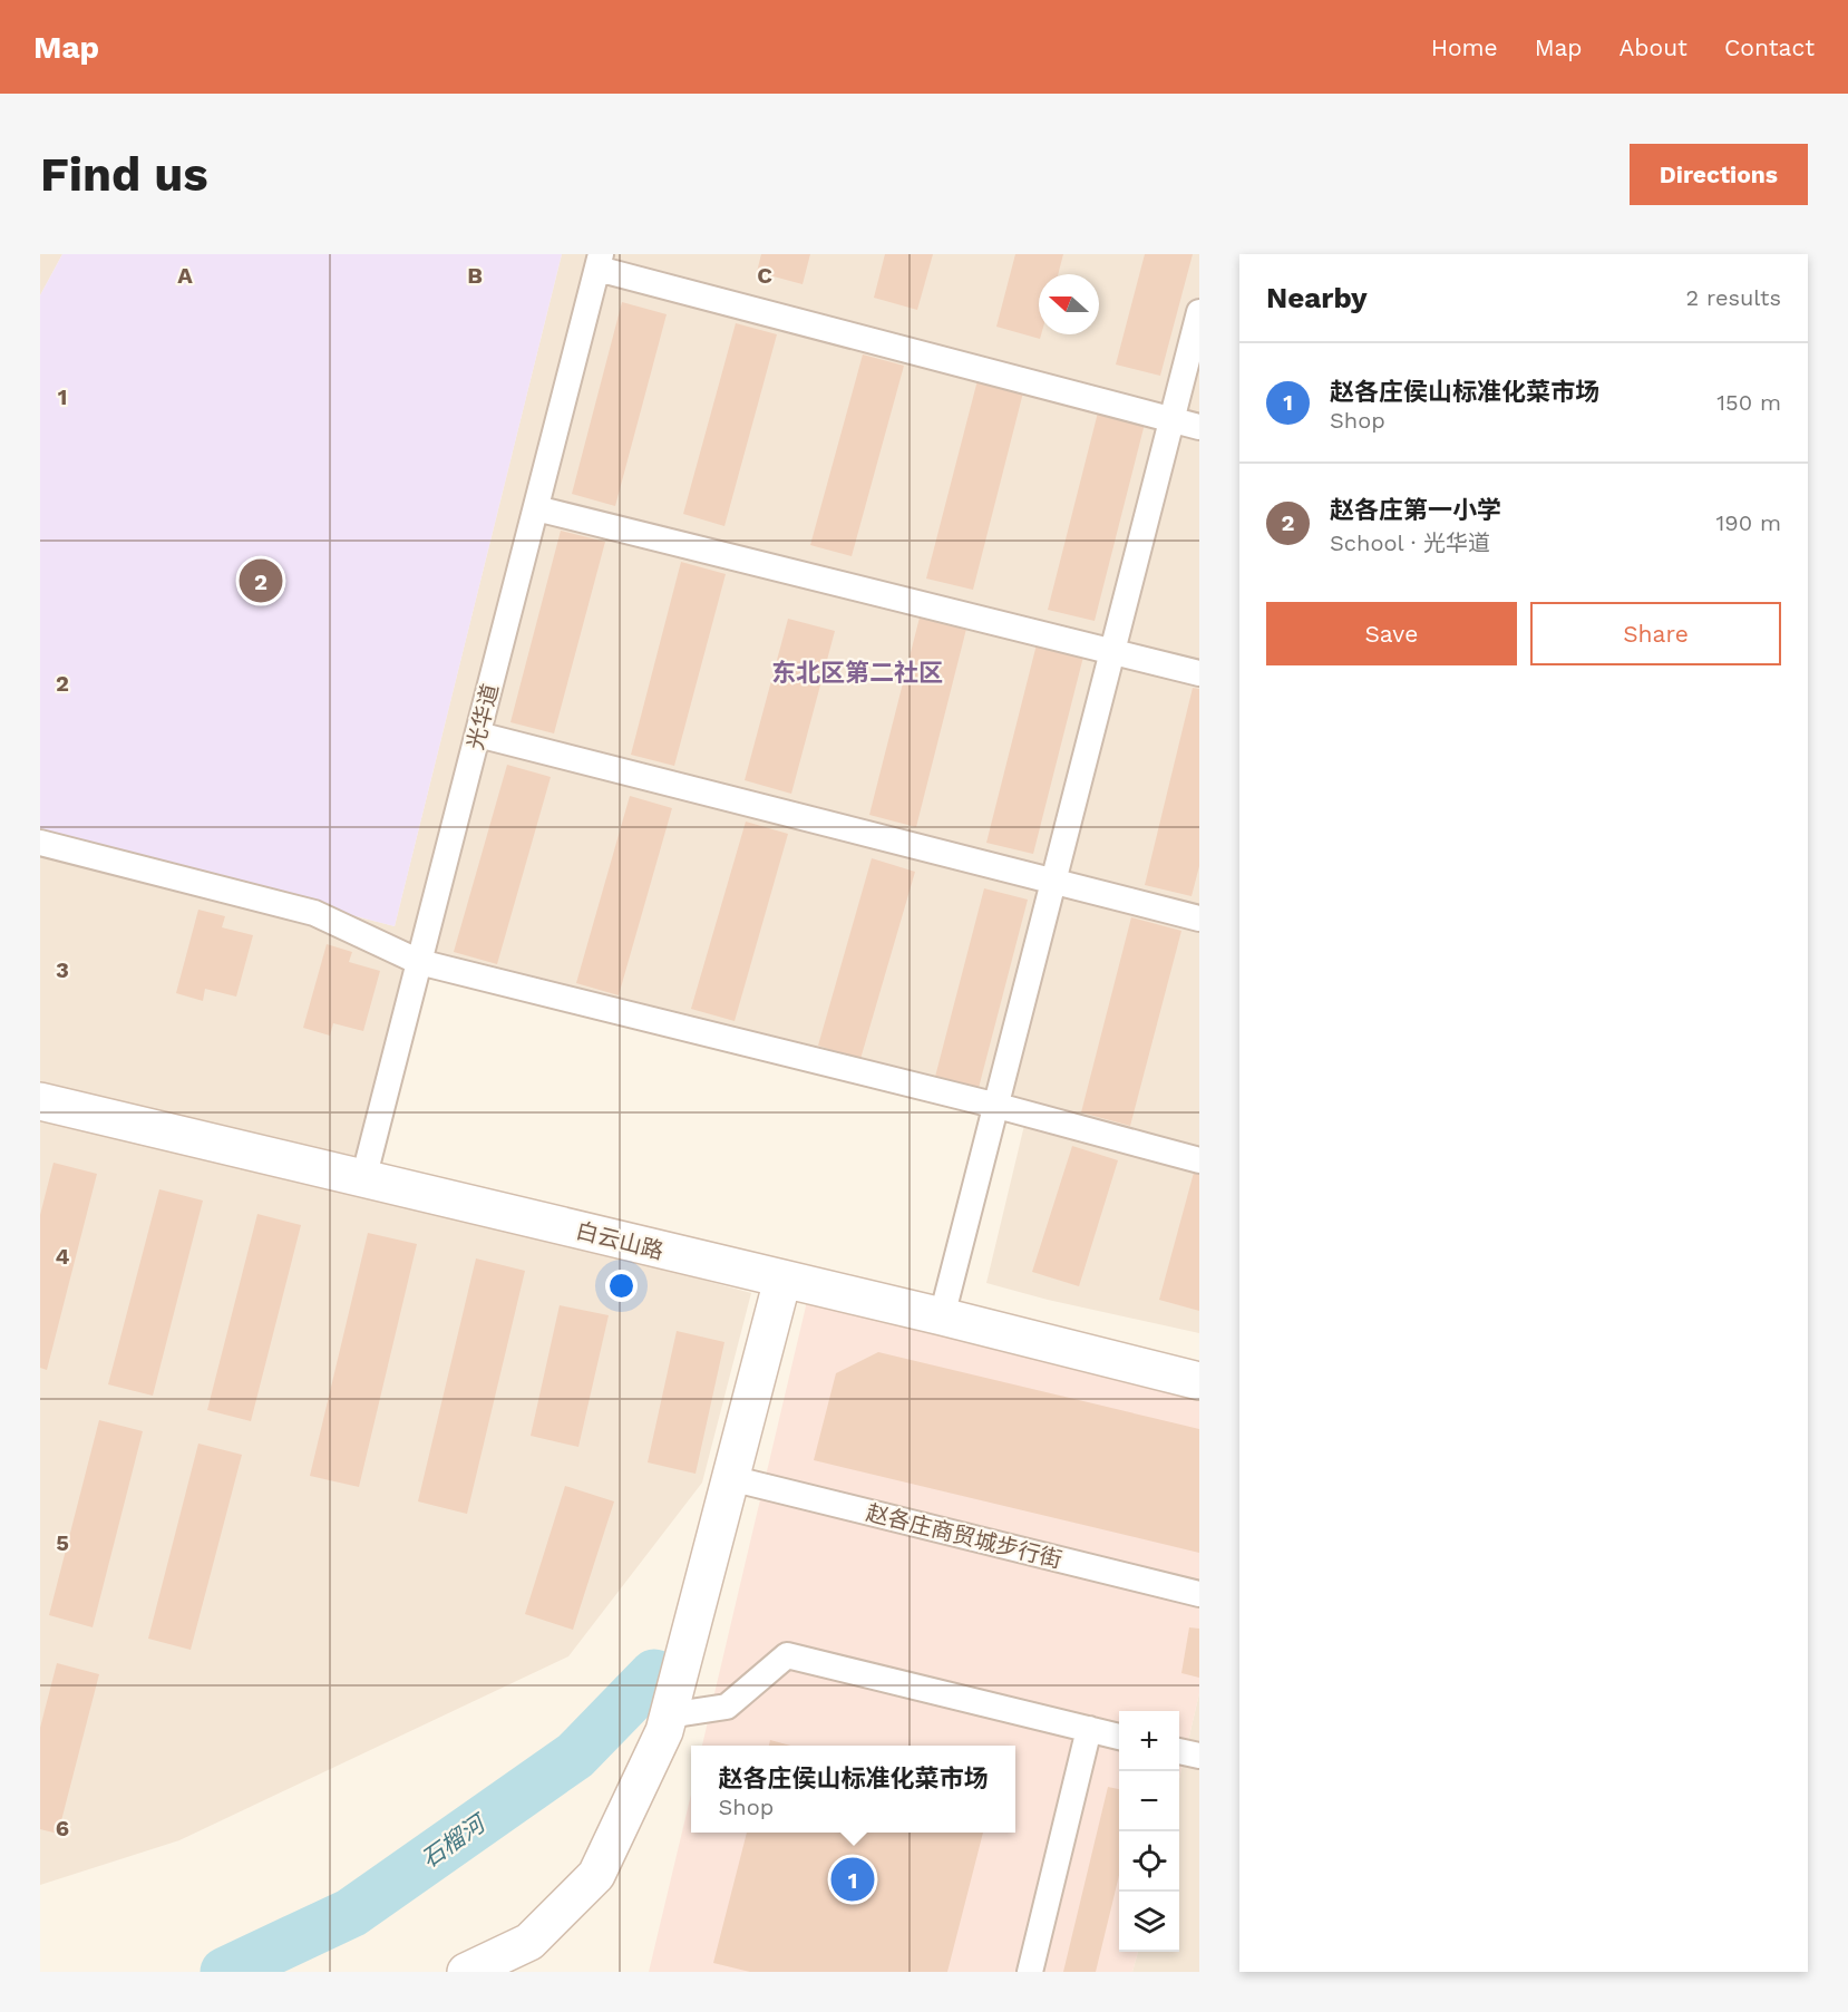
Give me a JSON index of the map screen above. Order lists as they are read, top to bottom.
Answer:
{
  "streets": {
    "street": ["光华道", "白云山路", "赵各庄商贸城步行街"]
  },
  "crossings": [
    ["光华道", "白云山路"]
  ],
  "districts": ["东北区第二社区"],
  "water": ["石榴河"],
  "north": "left",
  "page": {
    "header": "Map",
    "nav": [
      "Home",
      "Map",
      "About",
      "Contact"
    ],
    "buttons": [
      "Directions",
      ["Save", "Share"]
    ],
    "title": "Find us",
    "heading": ["Nearby", "2 results"],
    "list": [
      {
        "mark": "1",
        "name": "赵各庄侯山标准化菜市场",
        "note": "Shop",
        "value": "150 m"
      },
      {
        "mark": "2",
        "name": "赵各庄第一小学",
        "note": "School · 光华道",
        "value": "190 m"
      }
    ],
    "pins": ["2", "1"],
    "map_buttons": ["+", "−"],
    "popup": ["赵各庄侯山标准化菜市场", "Shop"]
  },
  "grid": {
    "columns": ["A", "B", "C"],
    "rows": [
      "1",
      "2",
      "3",
      "4",
      "5",
      "6"
    ]
  }
}
